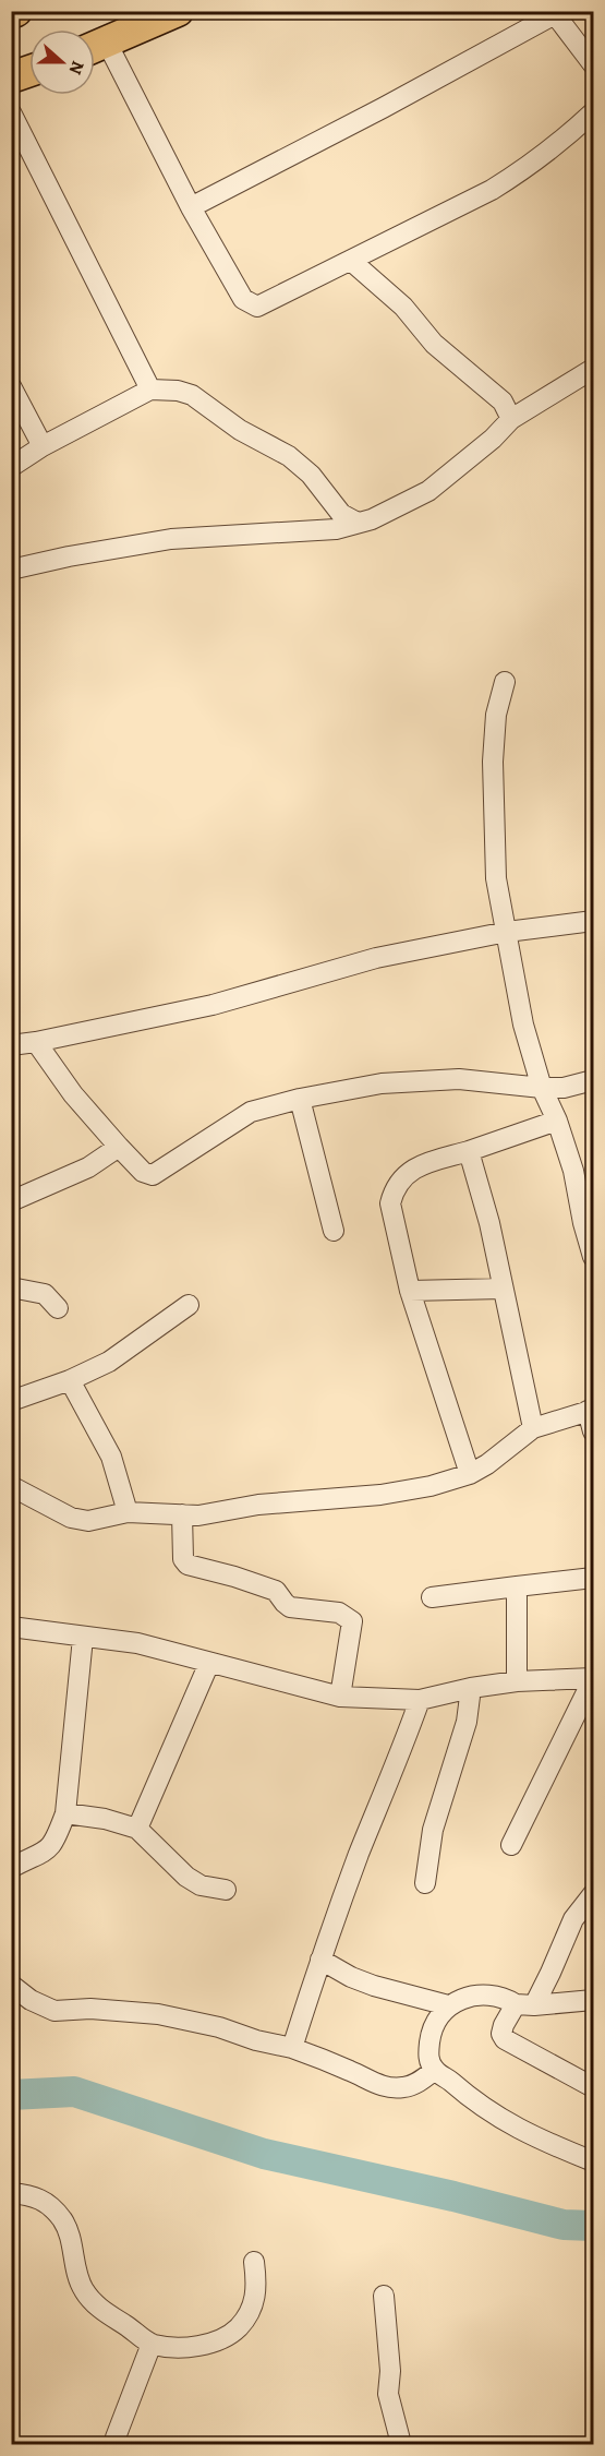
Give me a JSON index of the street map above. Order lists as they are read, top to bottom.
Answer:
{
  "north": "right"
}
